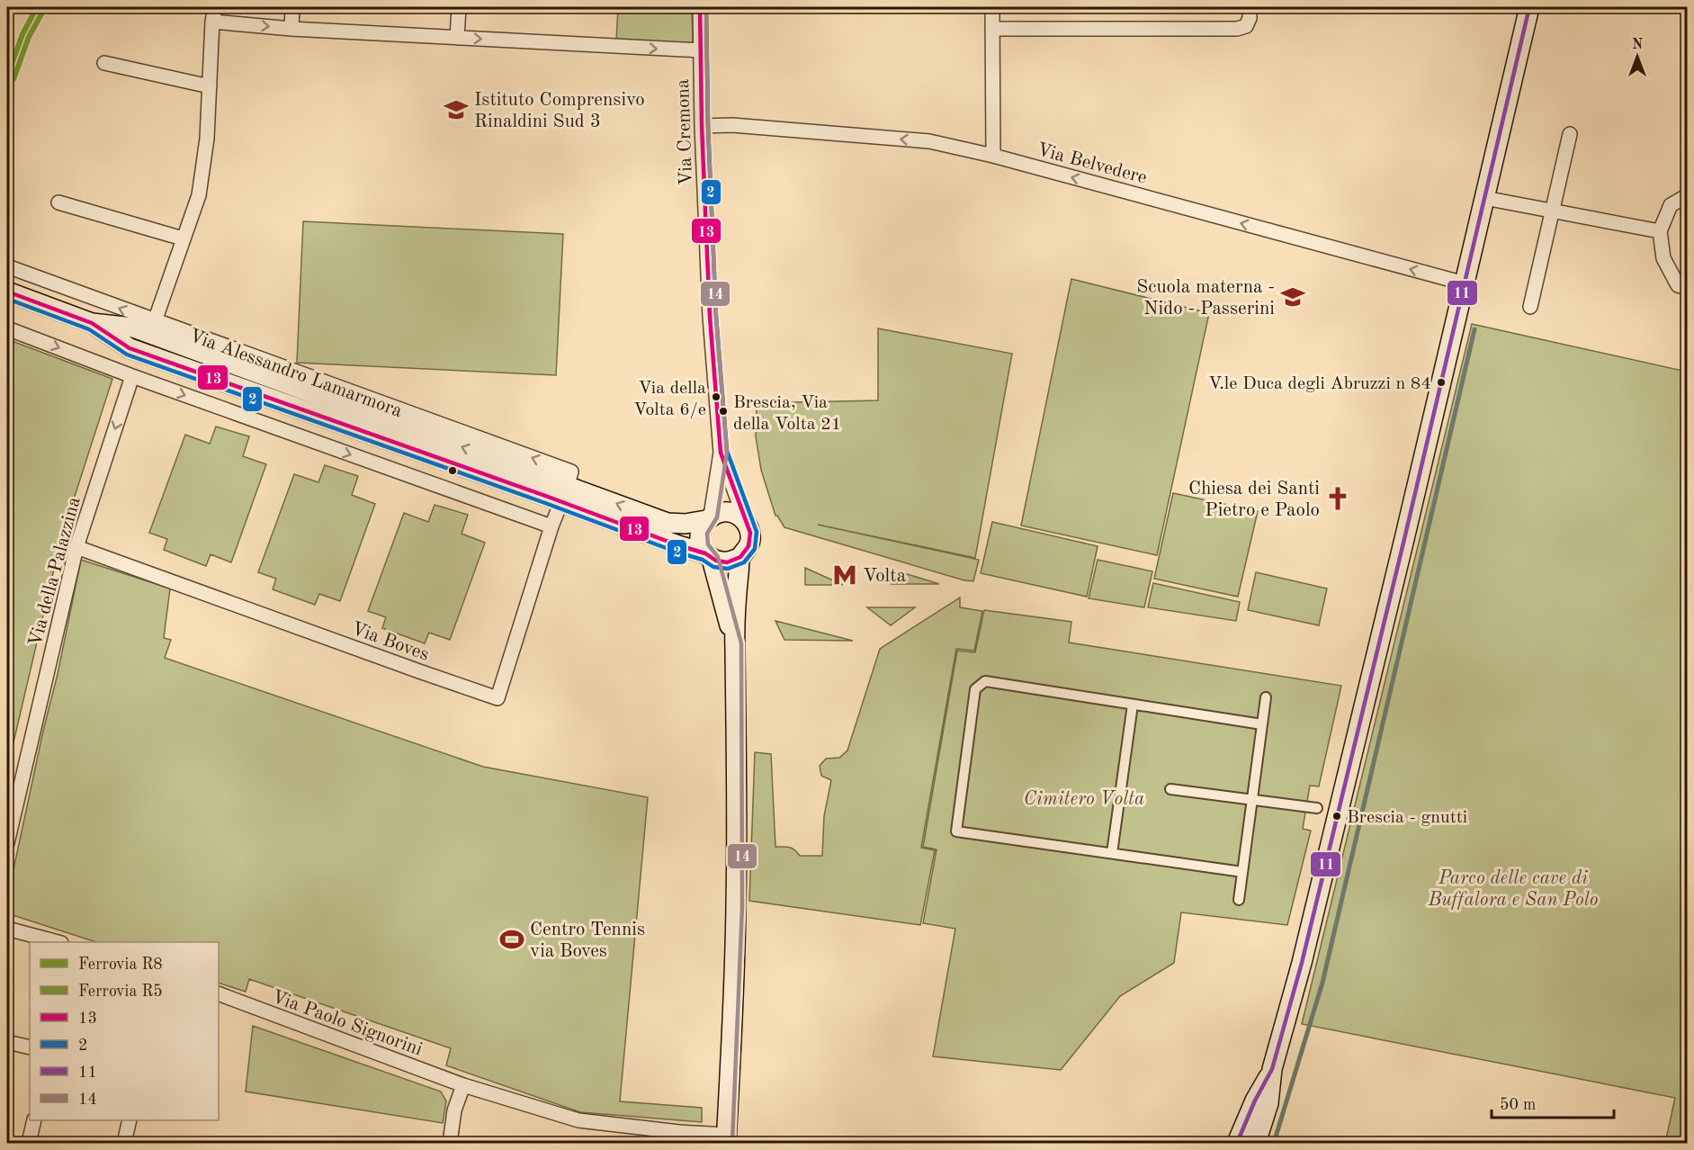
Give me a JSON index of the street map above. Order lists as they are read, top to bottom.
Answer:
{
  "streets": {
    "main road": ["Via Alessandro Lamarmora"],
    "street": [
      "Via Cremona",
      "Via Belvedere",
      "Via della Palazzina",
      "Via Boves",
      "Via Paolo Signorini"
    ]
  },
  "crossings": [
    ["Via Cremona", "Via Belvedere"],
    ["Via Alessandro Lamarmora", "Via Boves"],
    ["Via della Palazzina", "Via Boves"]
  ],
  "one_way": ["Via Belvedere", "Via della Palazzina"],
  "parks": ["Cimitero Volta", "Parco delle cave di Buffalora e San Polo"],
  "places": {
    "school or university": ["Istituto Comprensivo Rinaldini Sud 3", "Scuola materna - Nido - Passerini"],
    "other": [
      "V.le Duca degli Abruzzi n 84",
      "Via della Volta 6/e",
      "Brescia, Via della Volta 21",
      "Brescia - gnutti"
    ],
    "church": ["Chiesa dei Santi Pietro e Paolo"],
    "metro station": ["Volta"],
    "sports": ["Centro Tennis via Boves"]
  },
  "lines": [
    "rail line R8",
    "transit line 13",
    "transit line 2",
    "transit line 11",
    "transit line 14",
    "rail line R5"
  ],
  "legend": [
    "Ferrovia R8",
    "Ferrovia R5",
    "13",
    "2",
    "11",
    "14"
  ],
  "scale_bar": "50 m",
  "north": "top"
}
